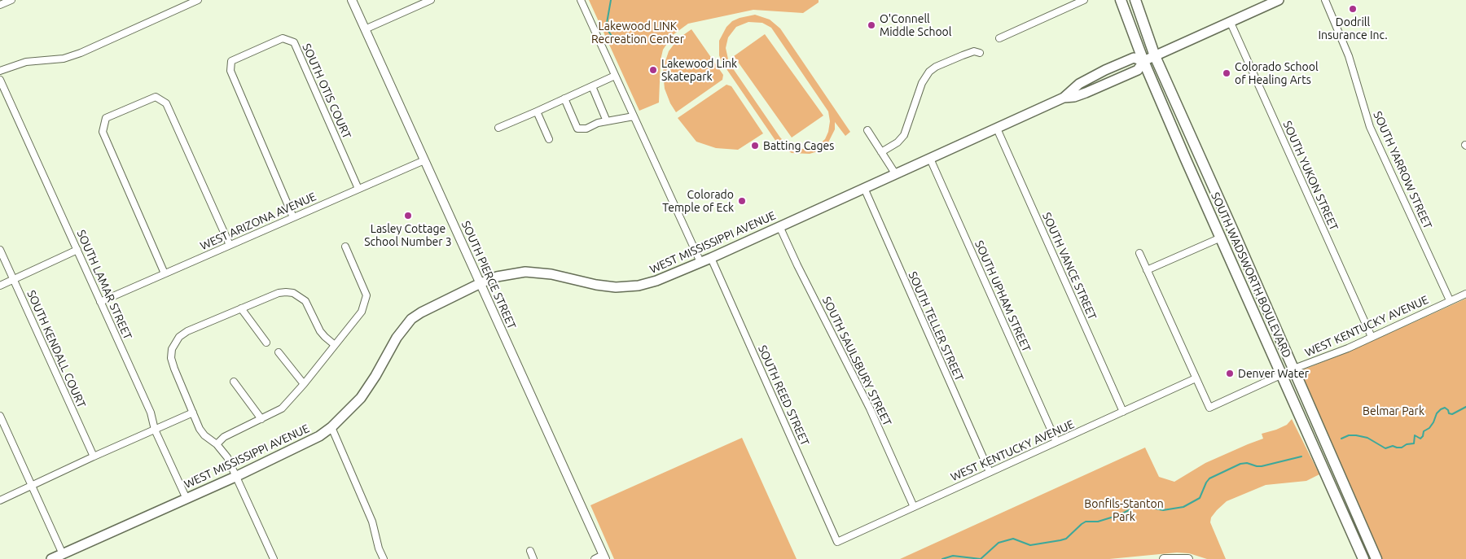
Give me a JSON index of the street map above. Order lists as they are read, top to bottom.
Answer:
{
  "streets": {
    "main road": ["WEST MISSISSIPPI AVENUE", "SOUTH WADSWORTH BOULEVARD"],
    "street": [
      "SOUTH OTIS COURT",
      "SOUTH YARROW STREET",
      "SOUTH YUKON STREET",
      "WEST ARIZONA AVENUE",
      "SOUTH VANCE STREET",
      "SOUTH PIERCE STREET",
      "SOUTH LAMAR STREET",
      "SOUTH UPHAM STREET",
      "SOUTH TELLER STREET",
      "WEST KENTUCKY AVENUE",
      "SOUTH KENDALL COURT",
      "SOUTH SAULSBURY STREET",
      "SOUTH REED STREET"
    ]
  },
  "crossings": [
    ["SOUTH OTIS COURT", "WEST ARIZONA AVENUE"],
    ["SOUTH YARROW STREET", "WEST KENTUCKY AVENUE"],
    ["SOUTH YUKON STREET", "WEST MISSISSIPPI AVENUE"],
    ["SOUTH YUKON STREET", "WEST KENTUCKY AVENUE"],
    ["WEST ARIZONA AVENUE", "SOUTH PIERCE STREET"],
    ["WEST ARIZONA AVENUE", "SOUTH LAMAR STREET"],
    ["WEST MISSISSIPPI AVENUE", "SOUTH VANCE STREET"],
    ["WEST MISSISSIPPI AVENUE", "SOUTH PIERCE STREET"],
    ["WEST MISSISSIPPI AVENUE", "SOUTH WADSWORTH BOULEVARD"],
    ["WEST MISSISSIPPI AVENUE", "SOUTH LAMAR STREET"],
    ["WEST MISSISSIPPI AVENUE", "SOUTH UPHAM STREET"],
    ["WEST MISSISSIPPI AVENUE", "SOUTH TELLER STREET"],
    ["WEST MISSISSIPPI AVENUE", "SOUTH SAULSBURY STREET"],
    ["WEST MISSISSIPPI AVENUE", "SOUTH REED STREET"],
    ["SOUTH VANCE STREET", "WEST KENTUCKY AVENUE"],
    ["SOUTH WADSWORTH BOULEVARD", "WEST KENTUCKY AVENUE"],
    ["SOUTH UPHAM STREET", "WEST KENTUCKY AVENUE"],
    ["SOUTH TELLER STREET", "WEST KENTUCKY AVENUE"],
    ["WEST KENTUCKY AVENUE", "SOUTH SAULSBURY STREET"],
    ["WEST KENTUCKY AVENUE", "SOUTH REED STREET"]
  ],
  "parks": ["Lakewood LINK Recreation Center", "Belmar Park", "Bonfils-Stanton Park"],
  "places": [
    "Dodrill Insurance Inc.",
    "O'Connell Middle School",
    "Lakewood Link Skatepark",
    "Colorado School of Healing Arts",
    "Batting Cages",
    "Colorado Temple of Eck",
    "Lasley Cottage School Number 3",
    "Denver Water"
  ]
}
